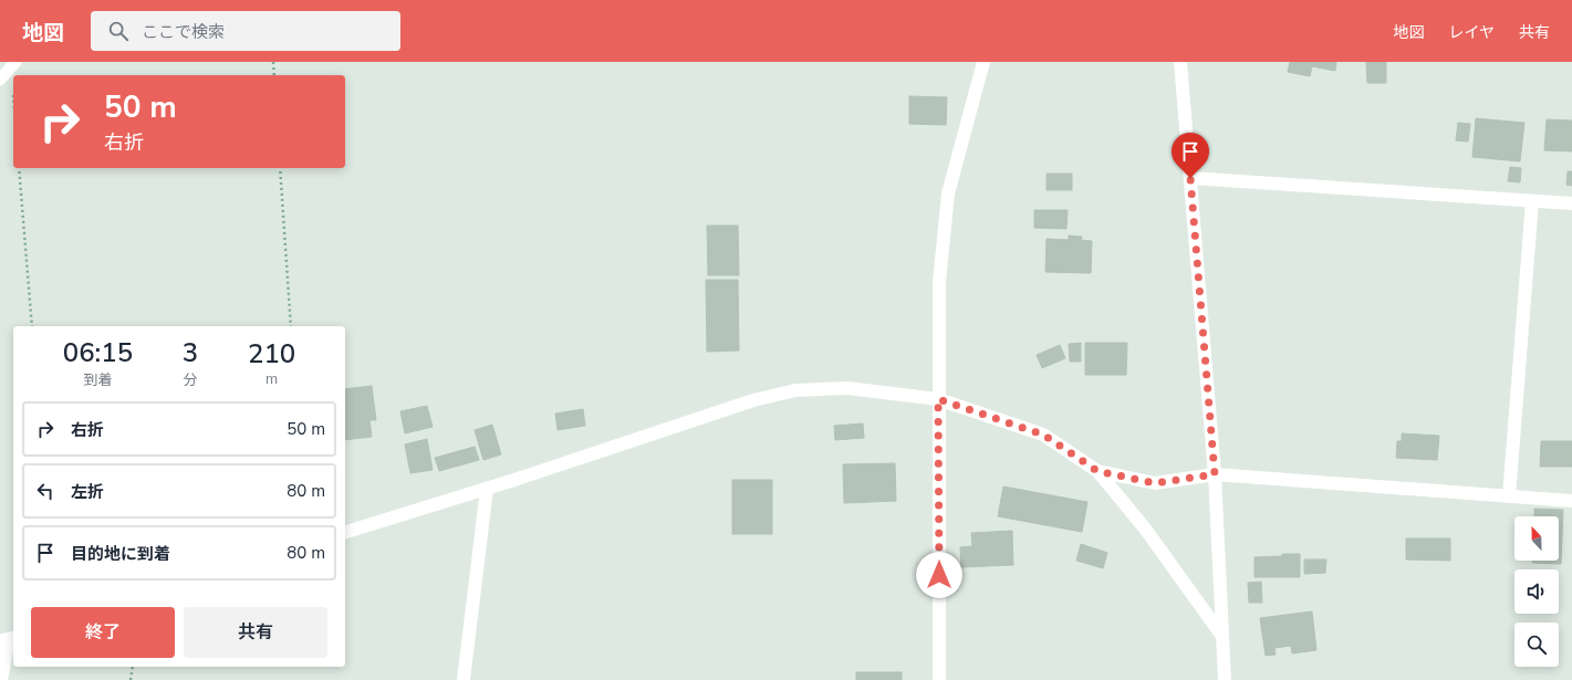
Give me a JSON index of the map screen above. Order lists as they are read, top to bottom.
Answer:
{
  "north": "top",
  "page": {
    "header": "地図",
    "search": "ここで検索",
    "nav": ["地図", "レイヤ", "共有"],
    "turn": ["50 m", "右折"],
    "eta": [
      "06:15",
      "到着",
      "3",
      "分",
      "210",
      "m"
    ],
    "list": [
      {
        "name": "右折",
        "value": "50 m"
      },
      {
        "name": "左折",
        "value": "80 m"
      },
      {
        "name": "目的地に到着",
        "value": "80 m"
      }
    ],
    "buttons": ["終了", "共有"]
  }
}
